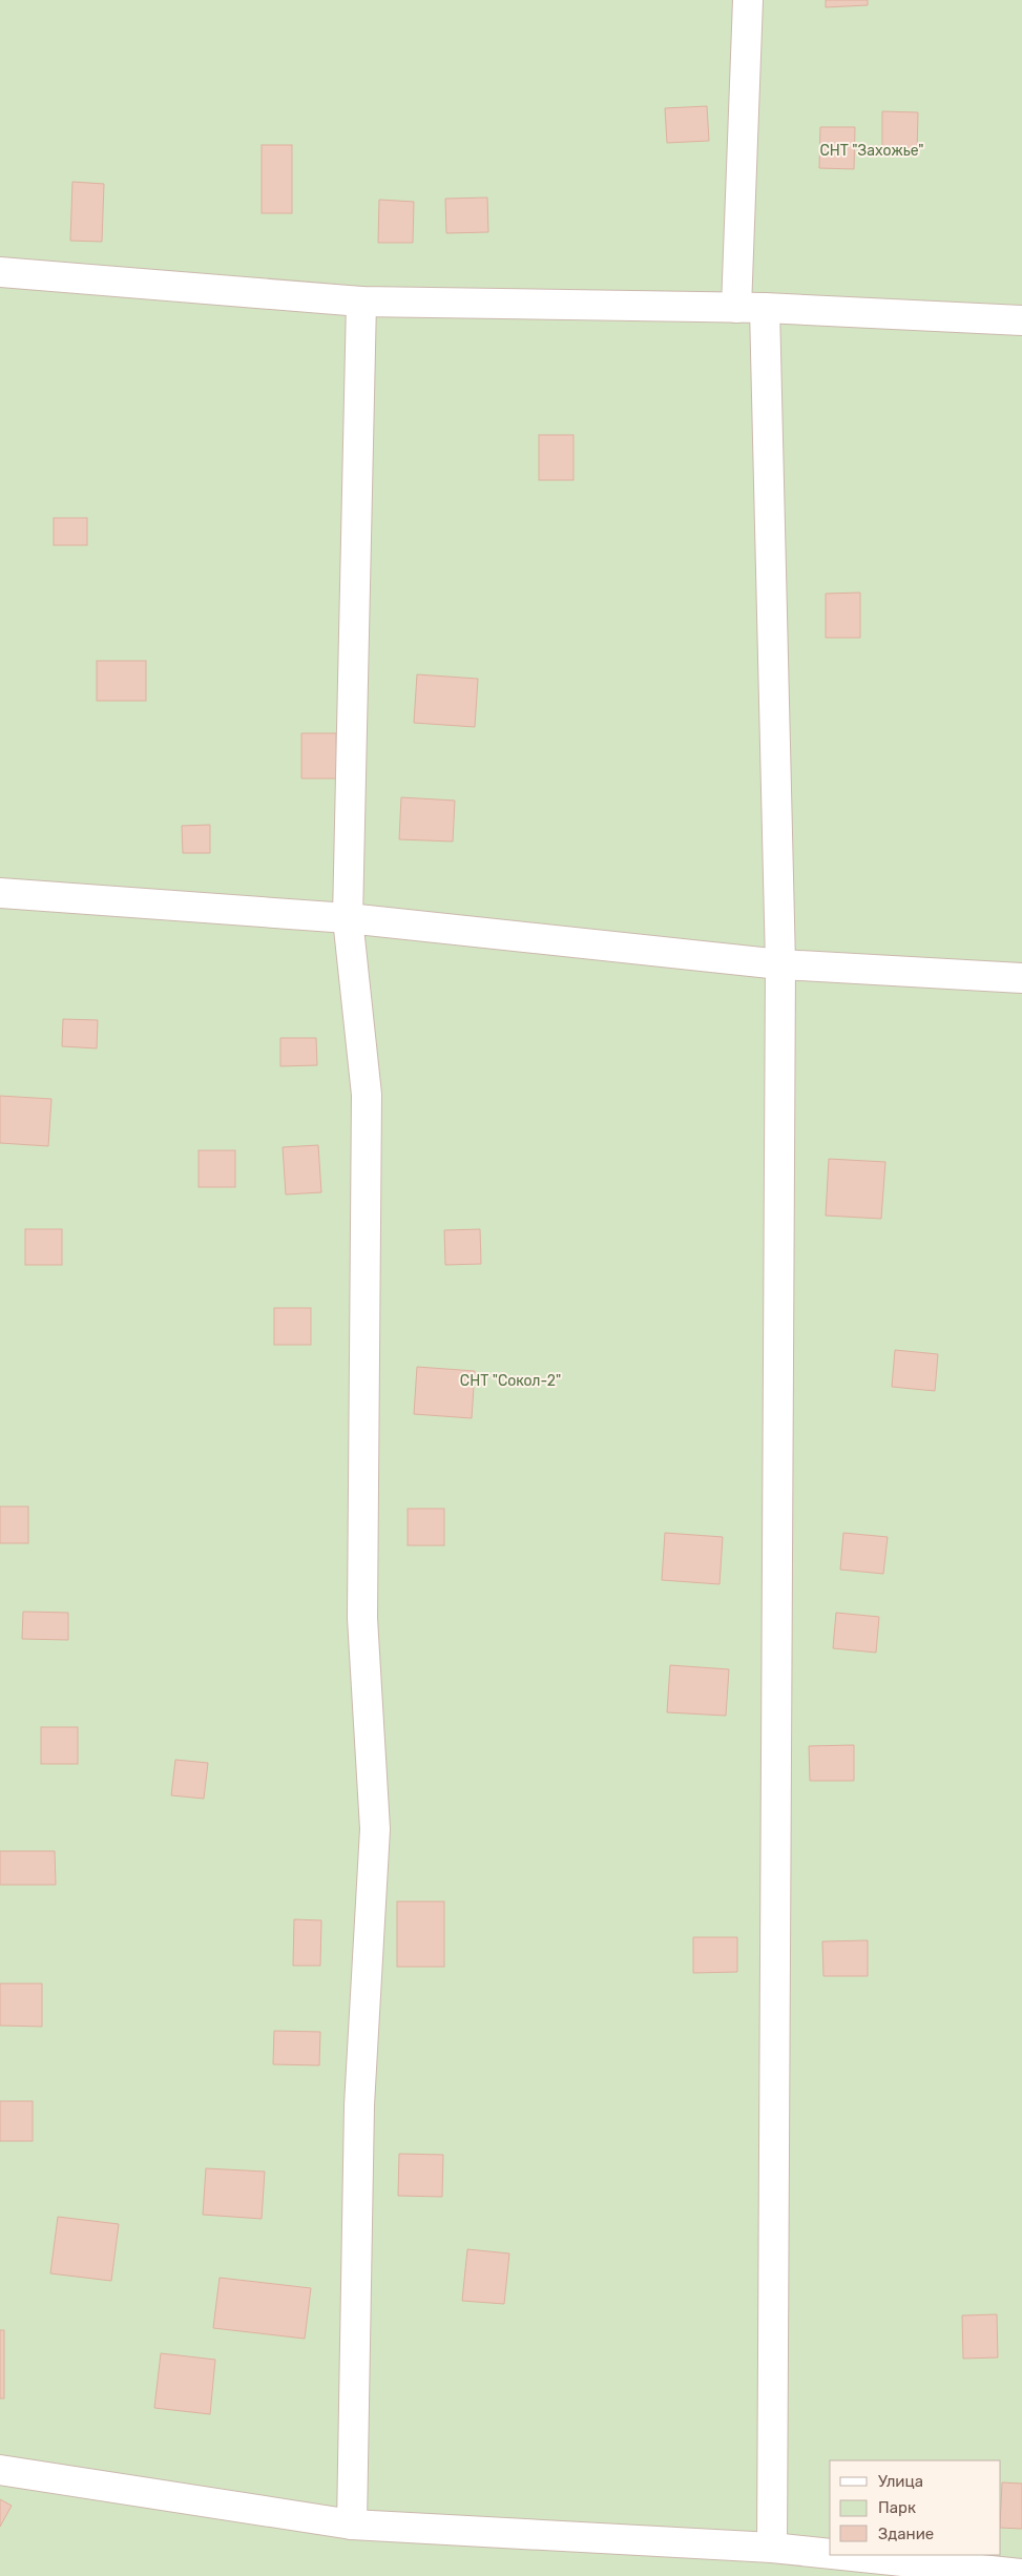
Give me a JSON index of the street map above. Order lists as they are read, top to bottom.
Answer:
{
  "parks": ["СНТ \"Захожье\"", "СНТ \"Сокол-2\""],
  "legend": ["Улица", "Парк", "Здание"]
}
